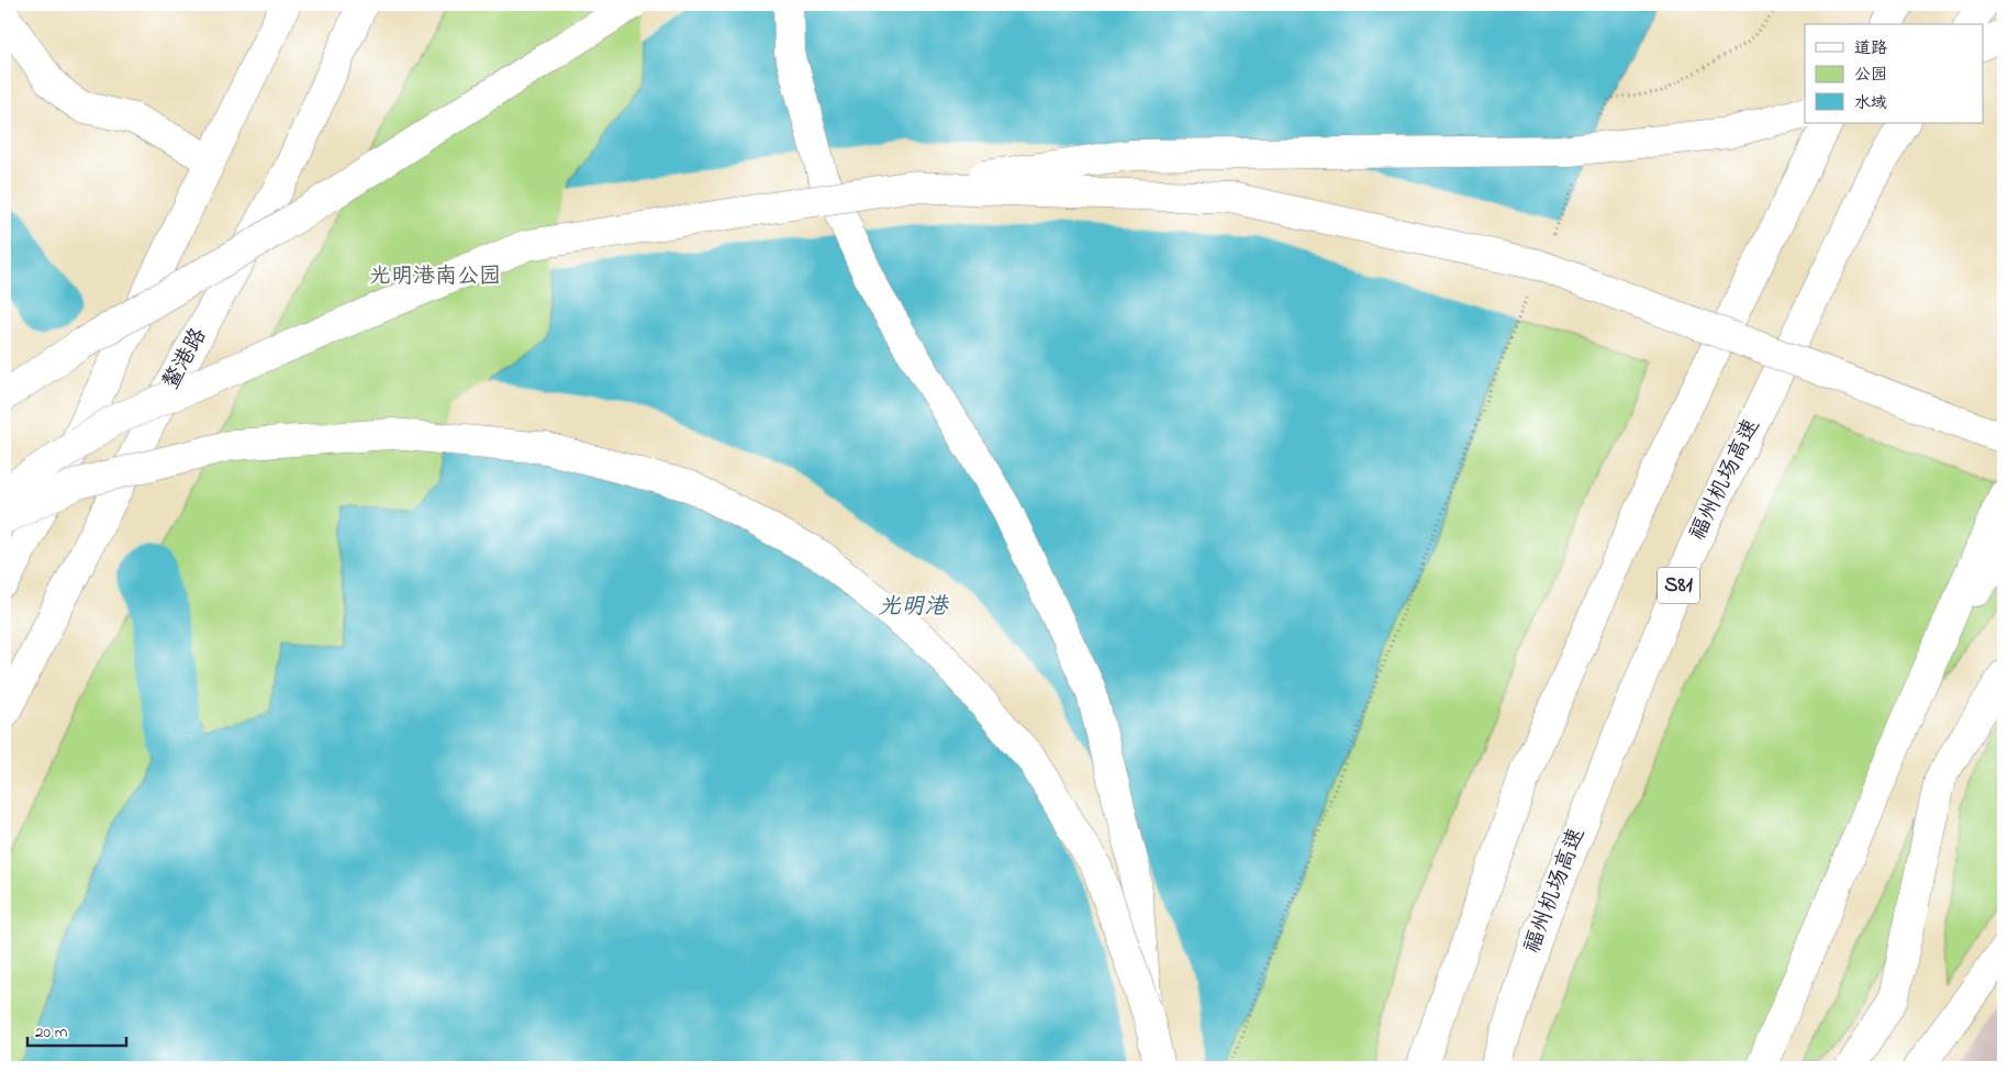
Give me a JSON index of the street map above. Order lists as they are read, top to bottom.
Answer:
{
  "streets": {
    "main road": ["鳌港路", "福州机场高速", "S81"]
  },
  "water": ["光明港"],
  "parks": ["光明港南公园"],
  "legend": ["道路", "公园", "水域"],
  "scale_bar": "20 m"
}
